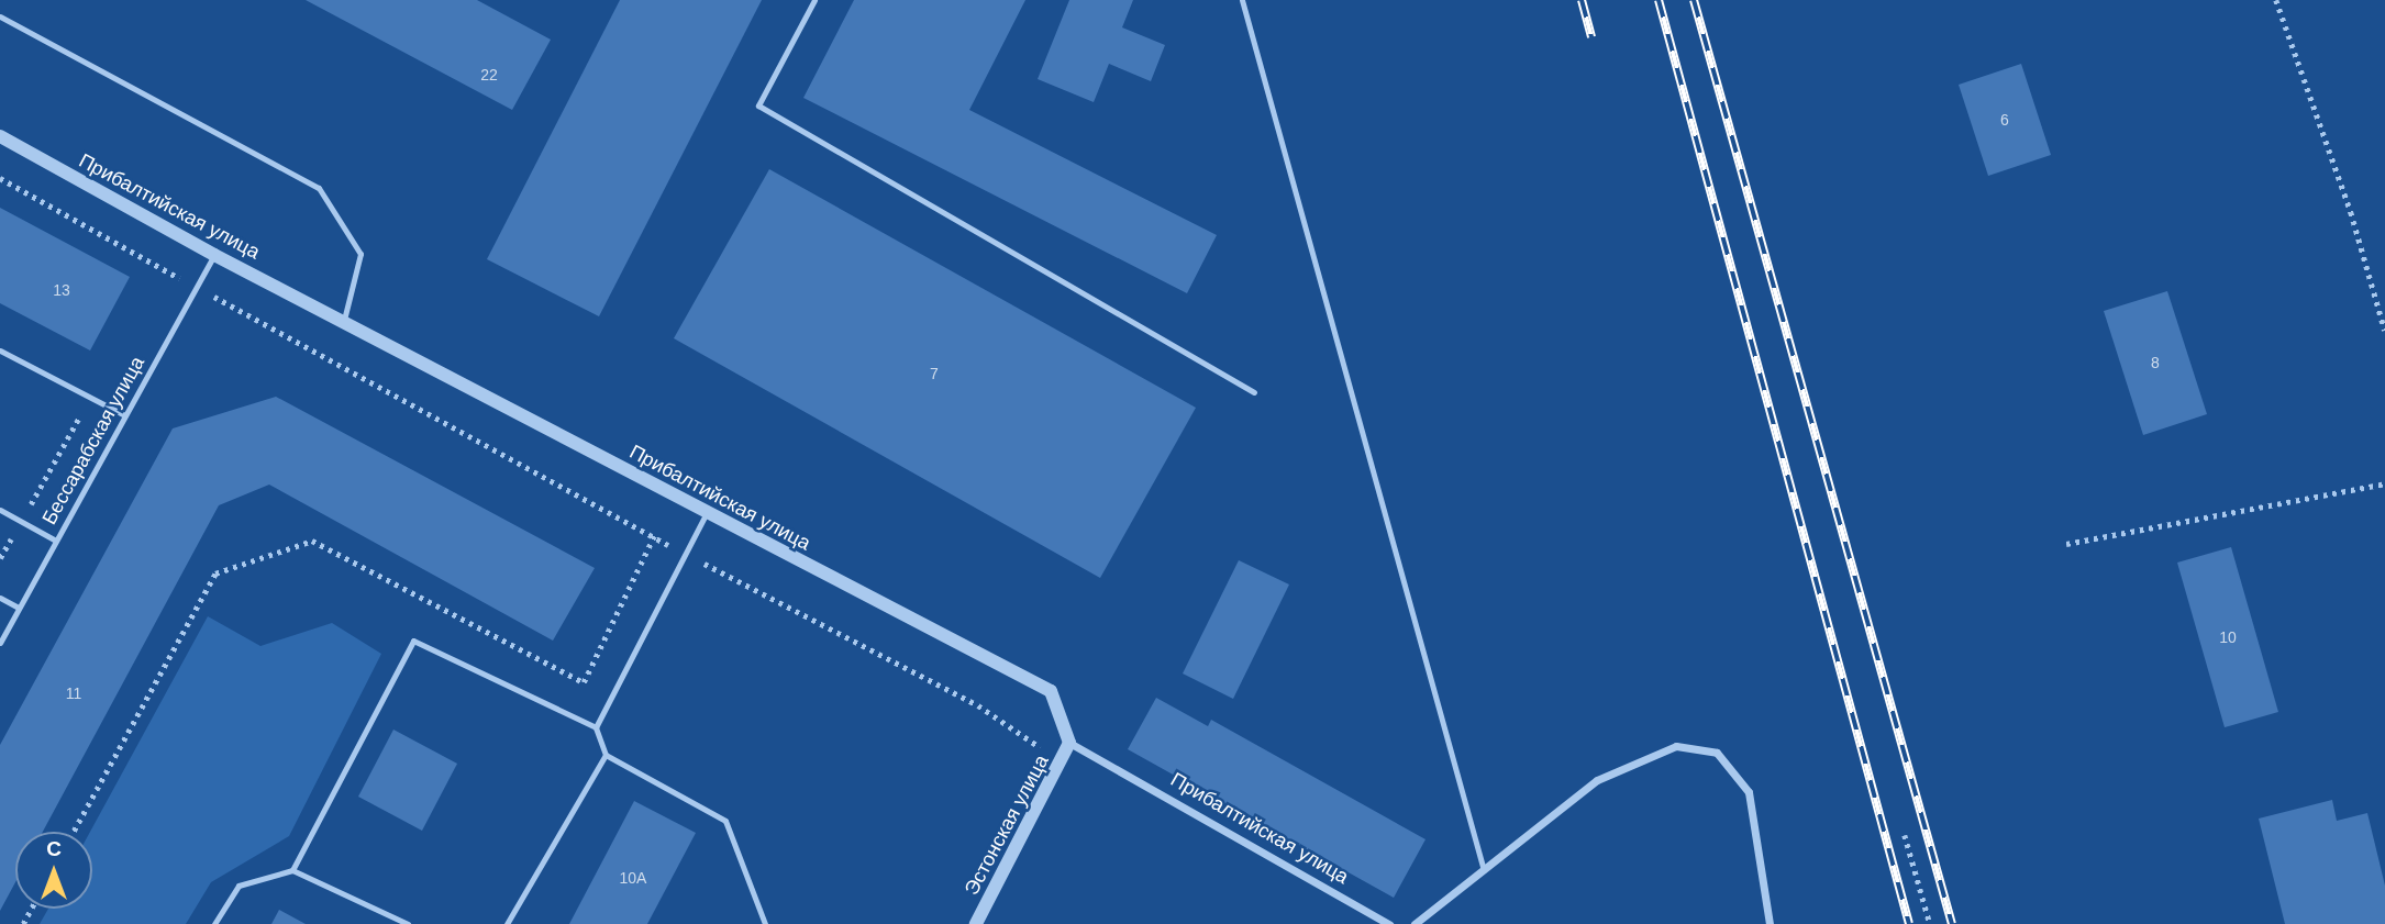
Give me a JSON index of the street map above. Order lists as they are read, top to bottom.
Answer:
{
  "streets": {
    "street": ["Прибалтийская улица", "Эстонская улица"],
    "lane": ["Бессарабская улица"]
  },
  "crossings": [
    ["Прибалтийская улица", "Бессарабская улица"],
    ["Прибалтийская улица", "Эстонская улица"]
  ],
  "house_numbers": [
    "22",
    "6",
    "13",
    "8",
    "7",
    "10",
    "11",
    "10А"
  ],
  "north": "top"
}
